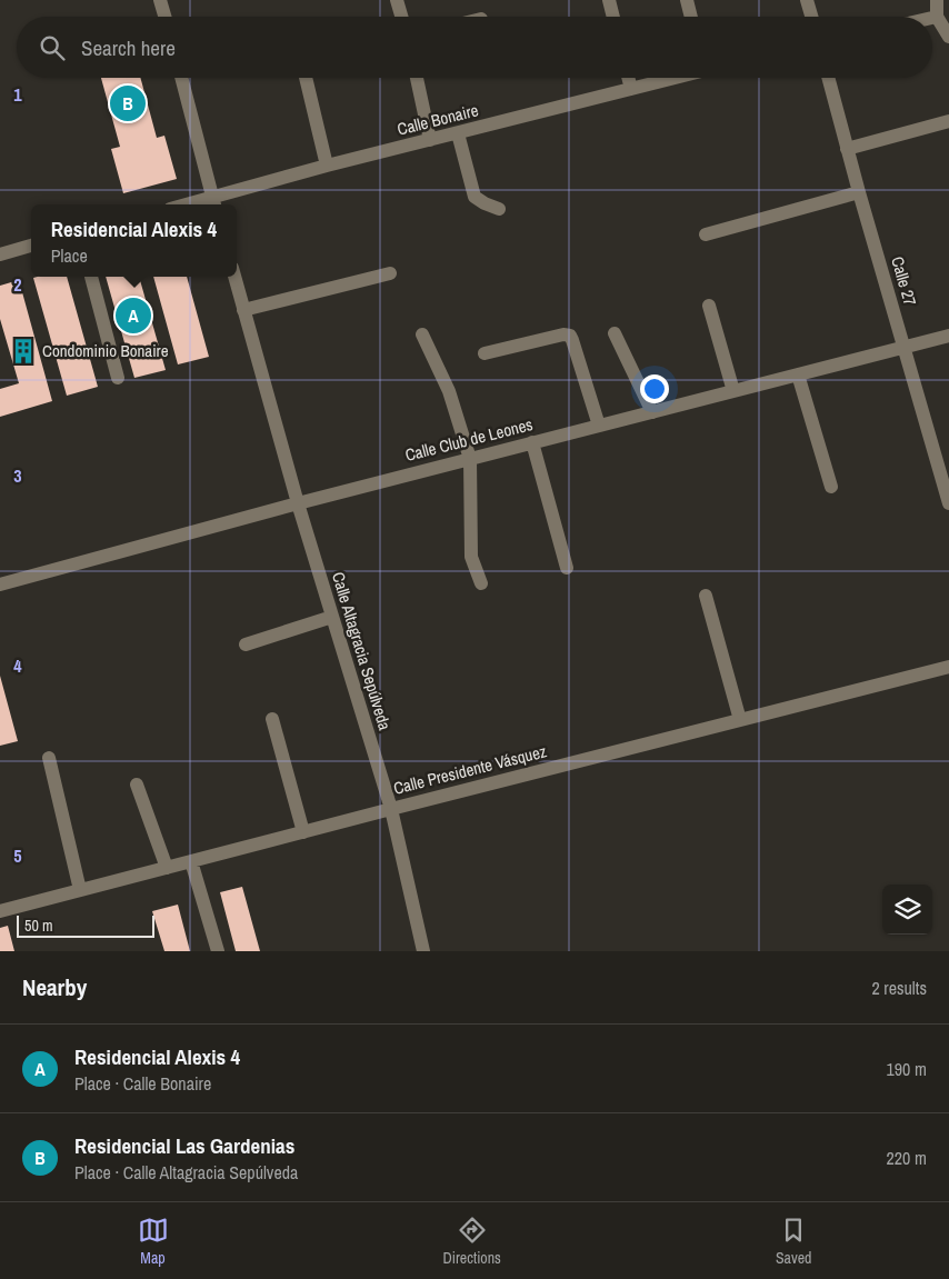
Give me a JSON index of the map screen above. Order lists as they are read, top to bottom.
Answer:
{
  "streets": {
    "street": [
      "Calle Bonaire",
      "Calle 27",
      "Calle Club de Leones",
      "Calle Altagracia Sepúlveda",
      "Calle Presidente Vásquez"
    ]
  },
  "crossings": [
    ["Calle 27", "Calle Club de Leones"],
    ["Calle Club de Leones", "Calle Altagracia Sepúlveda"],
    ["Calle Altagracia Sepúlveda", "Calle Presidente Vásquez"]
  ],
  "places": {
    "building": ["Condominio Bonaire"]
  },
  "scale_bar": "50 m",
  "page": {
    "search": "Search here",
    "pins": ["B", "A"],
    "popup": ["Residencial Alexis 4", "Place"],
    "scale": "50 m",
    "heading": ["Nearby", "2 results"],
    "list": [
      {
        "mark": "A",
        "name": "Residencial Alexis 4",
        "note": "Place · Calle Bonaire",
        "value": "190 m"
      },
      {
        "mark": "B",
        "name": "Residencial Las Gardenias",
        "note": "Place · Calle Altagracia Sepúlveda",
        "value": "220 m"
      }
    ],
    "nav": ["Map", "Directions", "Saved"]
  },
  "grid": {
    "rows": [
      "1",
      "2",
      "3",
      "4",
      "5"
    ]
  }
}
